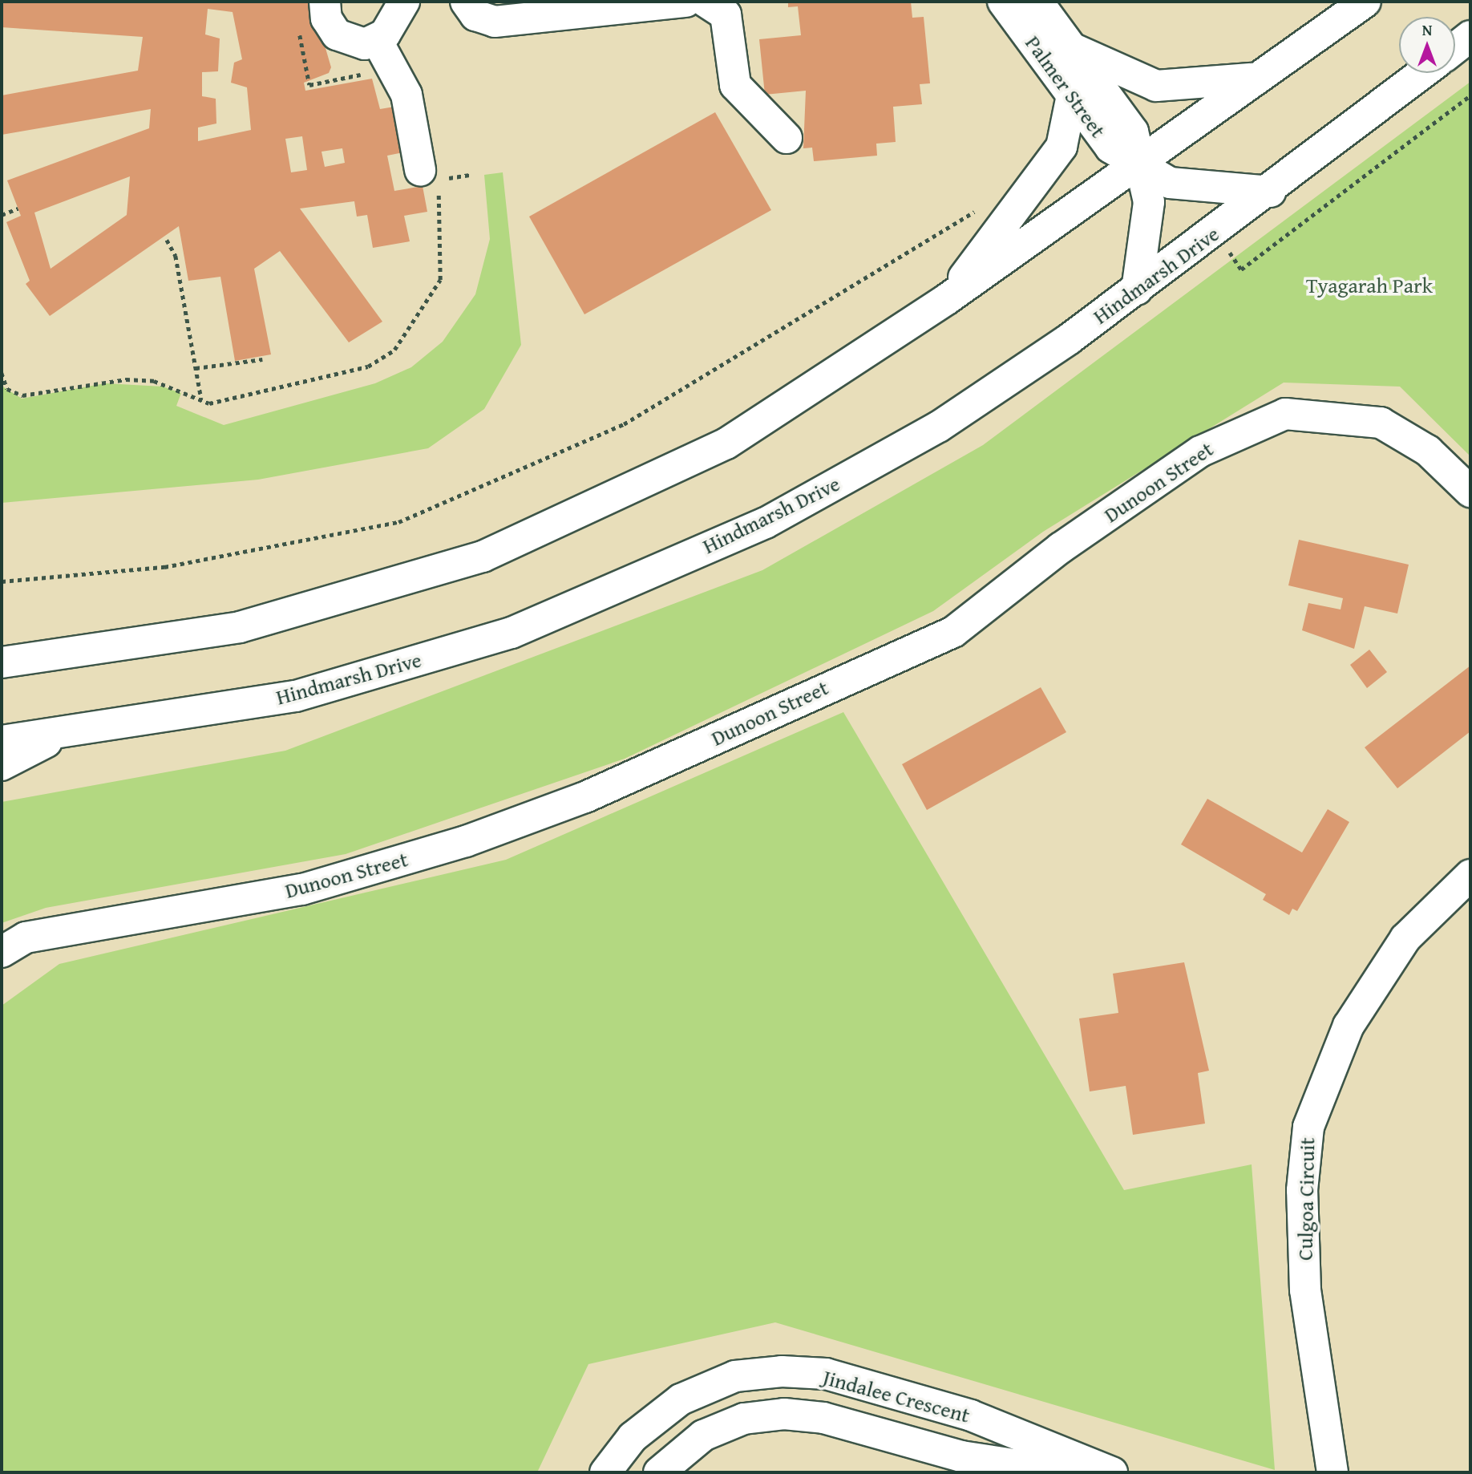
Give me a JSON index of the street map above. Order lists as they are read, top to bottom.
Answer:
{
  "streets": {
    "street": [
      "Palmer Street",
      "Hindmarsh Drive",
      "Dunoon Street",
      "Culgoa Circuit",
      "Jindalee Crescent"
    ]
  },
  "crossings": [
    ["Palmer Street", "Hindmarsh Drive"]
  ],
  "parks": ["Tyagarah Park"],
  "north": "top"
}
